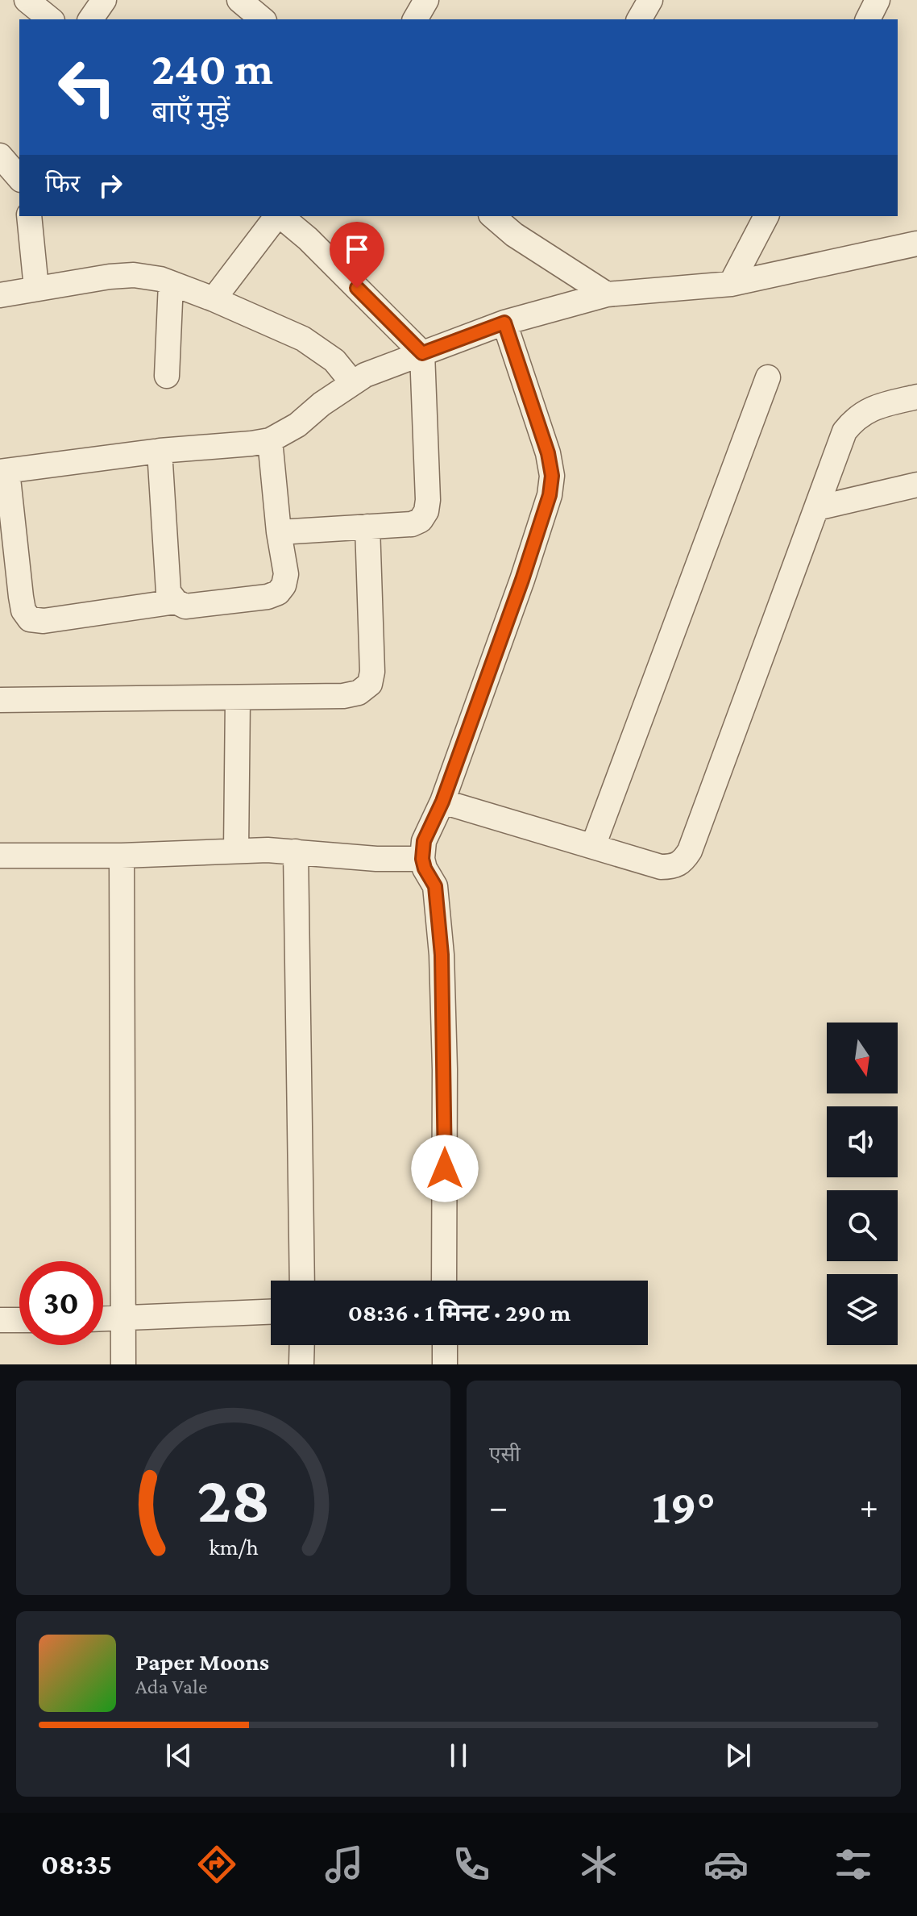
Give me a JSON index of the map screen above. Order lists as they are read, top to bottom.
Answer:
{
  "north": "bottom",
  "page": {
    "turn": ["240 m", "बाएँ मुड़ें"],
    "then": "फिर",
    "limit": "30",
    "trip": "08:36 · 1 मिनट · 290 m",
    "tile": "एसी",
    "heat": ["−", "19°", "+"],
    "song": ["Paper Moons", "Ada Vale"],
    "tabs": "08:35",
    "gauge": ["28", "km/h"]
  }
}
